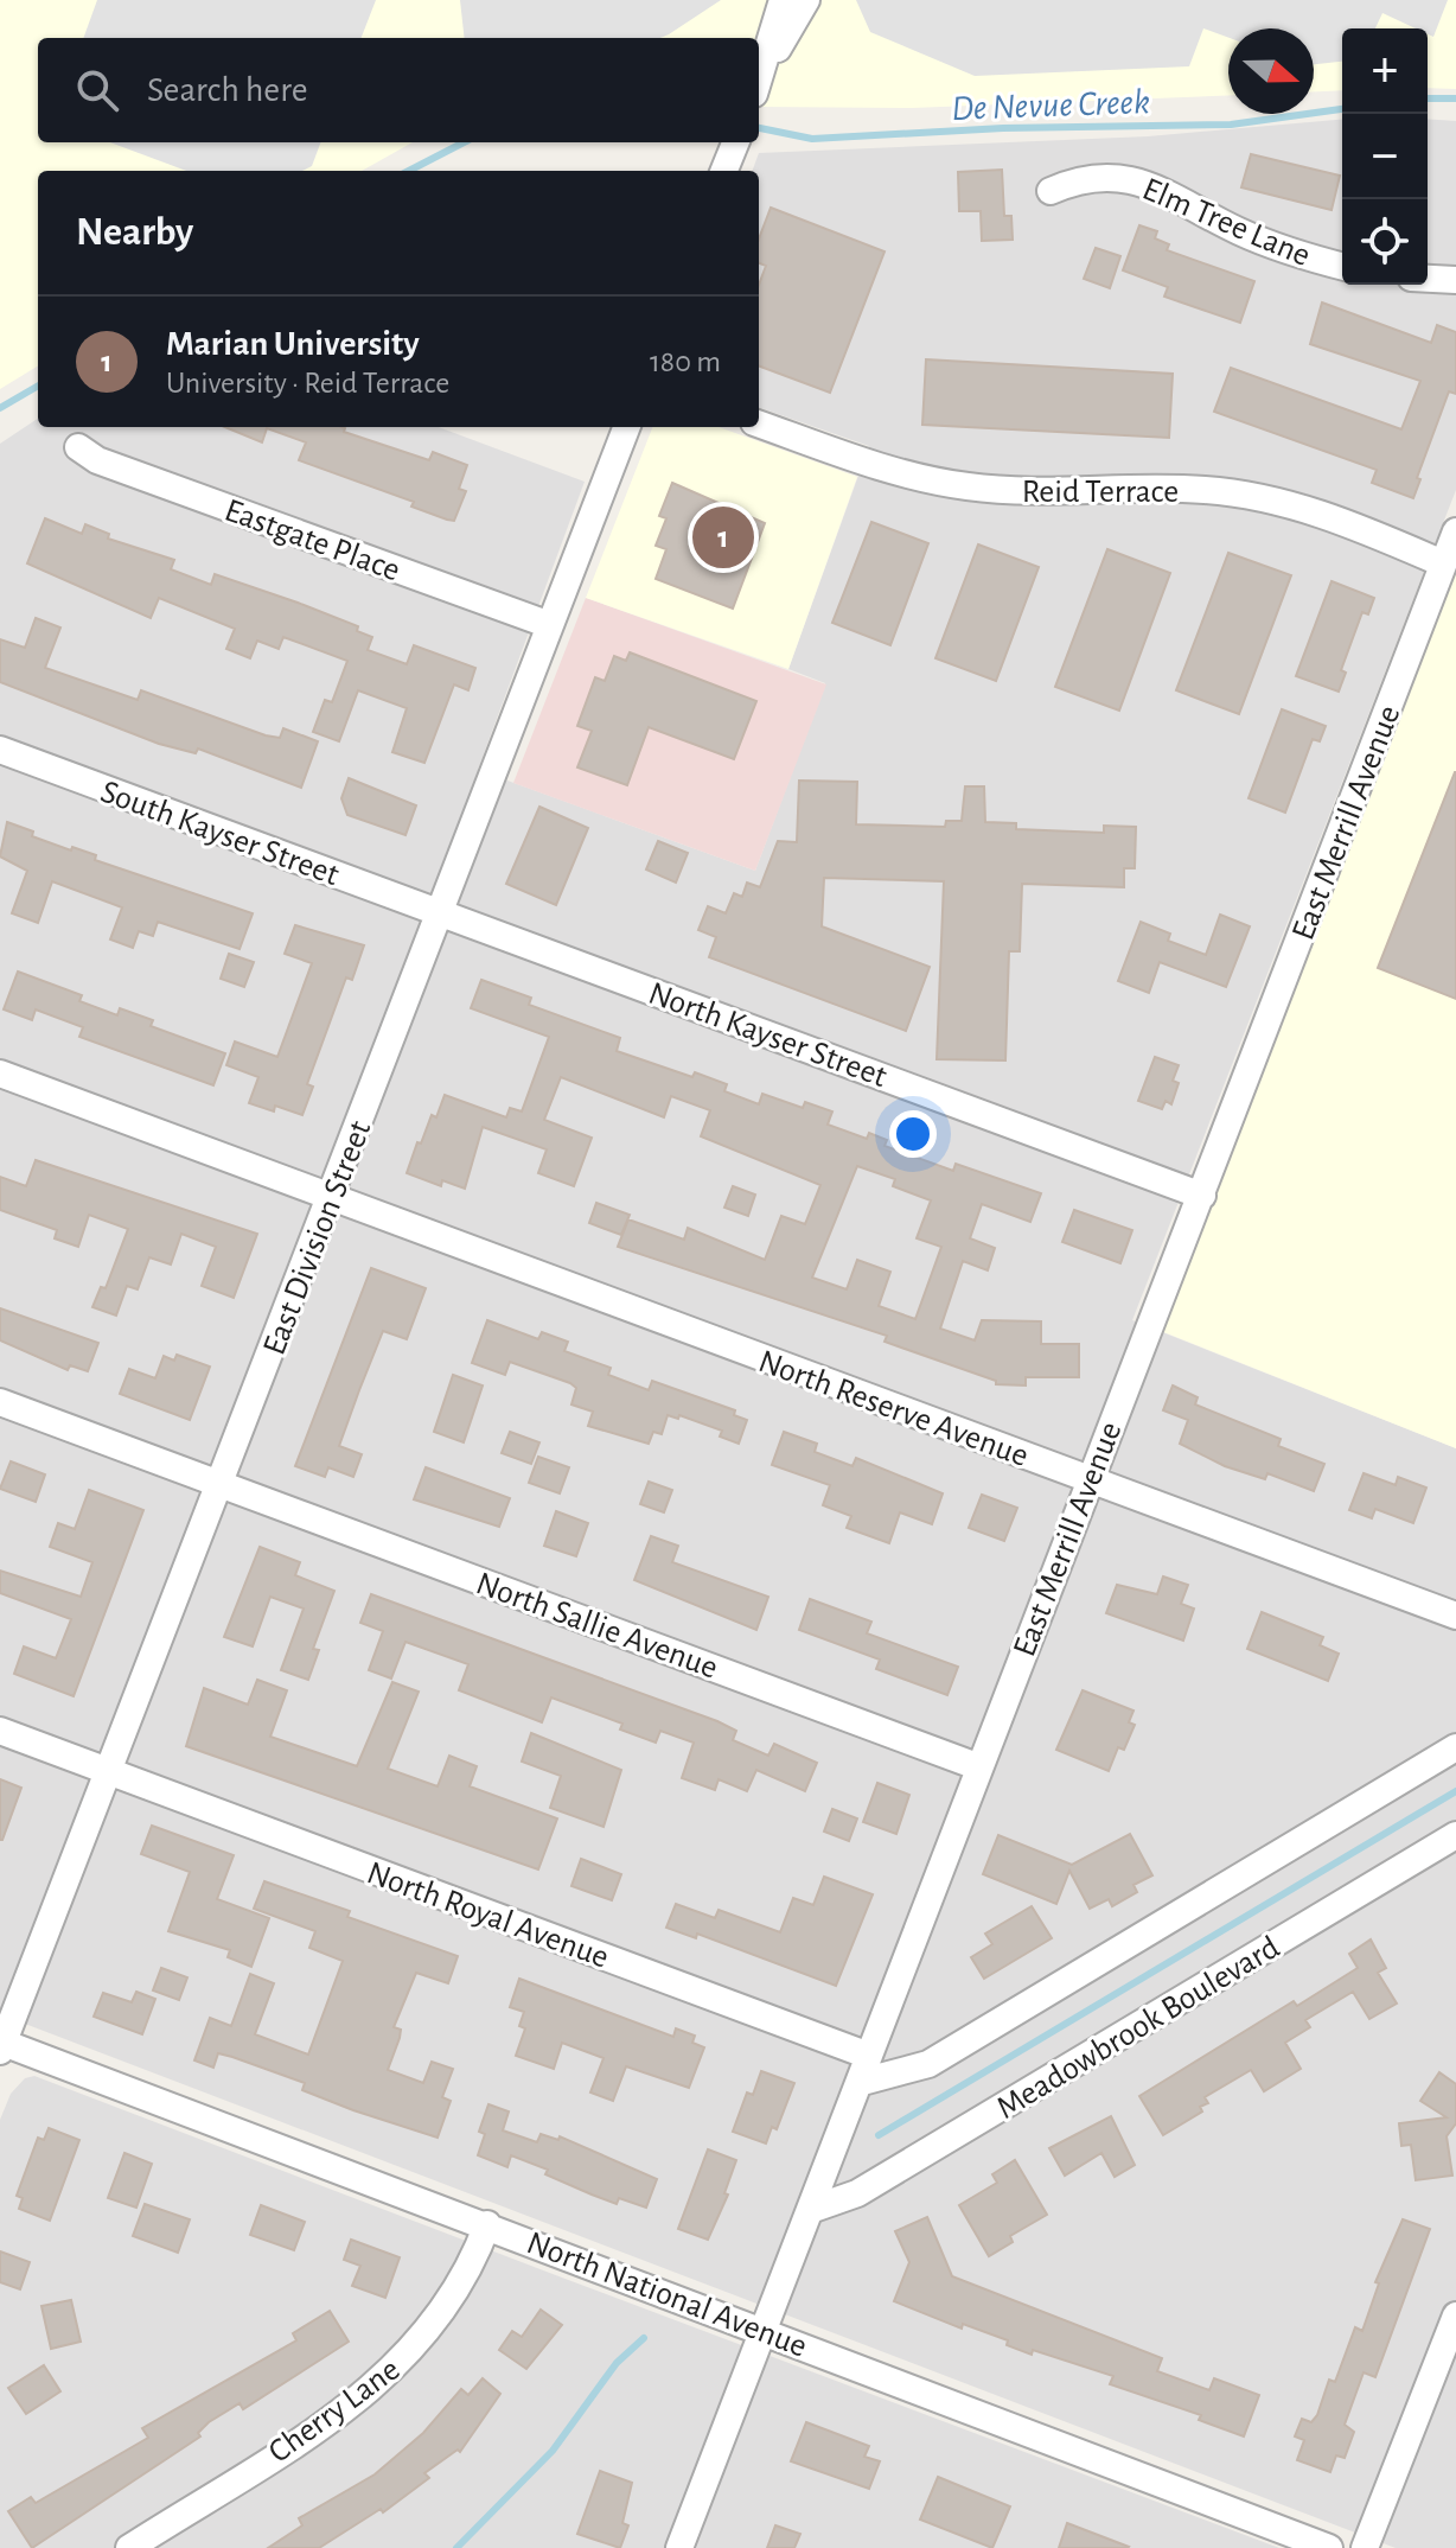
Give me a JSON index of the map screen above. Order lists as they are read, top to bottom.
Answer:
{
  "streets": {
    "street": [
      "Elm Tree Lane",
      "Reid Terrace",
      "Eastgate Place",
      "East Merrill Avenue",
      "South Kayser Street",
      "North Kayser Street",
      "East Division Street",
      "North Reserve Avenue",
      "North Sallie Avenue",
      "North Royal Avenue",
      "Meadowbrook Boulevard",
      "North National Avenue",
      "Cherry Lane"
    ]
  },
  "crossings": [
    ["Reid Terrace", "East Merrill Avenue"],
    ["Eastgate Place", "East Division Street"],
    ["East Merrill Avenue", "North Kayser Street"],
    ["East Merrill Avenue", "North Reserve Avenue"],
    ["East Merrill Avenue", "North Sallie Avenue"],
    ["East Merrill Avenue", "North Royal Avenue"],
    ["East Merrill Avenue", "Meadowbrook Boulevard"],
    ["East Merrill Avenue", "North National Avenue"],
    ["South Kayser Street", "North Kayser Street"],
    ["South Kayser Street", "East Division Street"],
    ["North Kayser Street", "East Division Street"],
    ["East Division Street", "North Reserve Avenue"],
    ["East Division Street", "North Sallie Avenue"],
    ["East Division Street", "North Royal Avenue"],
    ["East Division Street", "North National Avenue"],
    ["North National Avenue", "Cherry Lane"]
  ],
  "water": ["De Nevue Creek"],
  "north": "right",
  "page": {
    "map_buttons": ["+", "−"],
    "search": "Search here",
    "heading": "Nearby",
    "list": [
      {
        "mark": "1",
        "name": "Marian University",
        "note": "University · Reid Terrace",
        "value": "180 m"
      }
    ],
    "pins": "1"
  }
}
